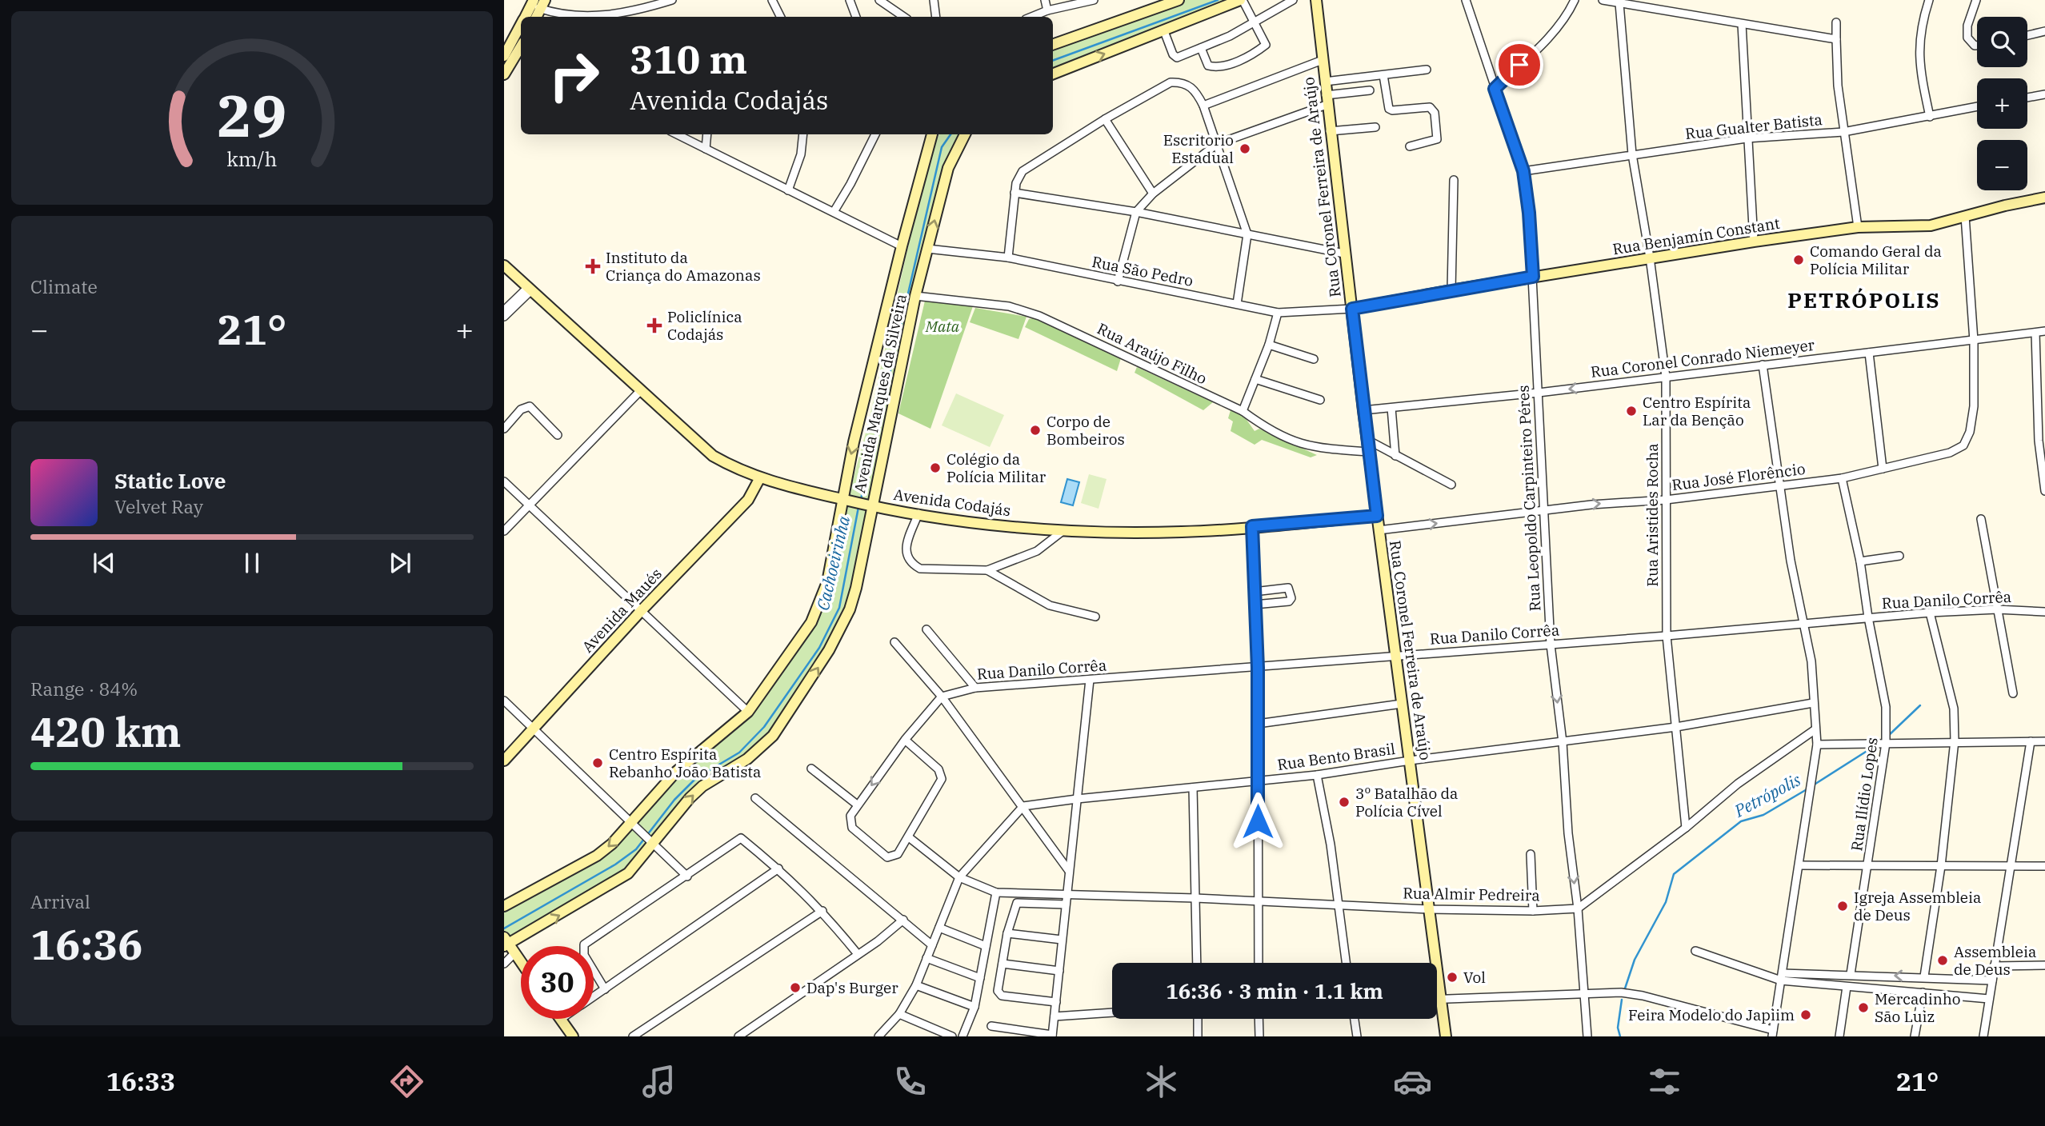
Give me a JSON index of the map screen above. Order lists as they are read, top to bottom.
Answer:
{
  "streets": {
    "street": [
      "Rua Gualter Batista",
      "Rua Coronel Ferreira de Araújo",
      "Rua Benjamín Constant",
      "Rua São Pedro",
      "Rua Araújo Filho",
      "Rua Coronel Conrado Niemeyer",
      "Avenida Marques da Silveira",
      "Rua José Florêncio",
      "Rua Leopoldo Carpinteiro Péres",
      "Avenida Codajás",
      "Rua Aristides Rocha",
      "Rua Danilo Corrêa",
      "Avenida Maués",
      "Rua Bento Brasil",
      "Rua Ilídio Lopes",
      "Rua Almir Pedreira"
    ]
  },
  "crossings": [
    ["Rua Gualter Batista", "Rua Leopoldo Carpinteiro Péres"],
    ["Rua Gualter Batista", "Rua Aristides Rocha"],
    ["Rua Coronel Ferreira de Araújo", "Rua Benjamín Constant"],
    ["Rua Coronel Ferreira de Araújo", "Rua São Pedro"],
    ["Rua Coronel Ferreira de Araújo", "Rua Araújo Filho"],
    ["Rua Coronel Ferreira de Araújo", "Rua Coronel Conrado Niemeyer"],
    ["Rua Coronel Ferreira de Araújo", "Rua José Florêncio"],
    ["Rua Coronel Ferreira de Araújo", "Avenida Codajás"],
    ["Rua Coronel Ferreira de Araújo", "Rua Danilo Corrêa"],
    ["Rua Coronel Ferreira de Araújo", "Rua Bento Brasil"],
    ["Rua Coronel Ferreira de Araújo", "Rua Almir Pedreira"],
    ["Rua Benjamín Constant", "Rua São Pedro"],
    ["Rua Benjamín Constant", "Rua Leopoldo Carpinteiro Péres"],
    ["Rua Benjamín Constant", "Rua Aristides Rocha"],
    ["Rua São Pedro", "Avenida Marques da Silveira"],
    ["Rua Araújo Filho", "Avenida Marques da Silveira"],
    ["Rua Coronel Conrado Niemeyer", "Rua José Florêncio"],
    ["Rua Coronel Conrado Niemeyer", "Rua Leopoldo Carpinteiro Péres"],
    ["Rua Coronel Conrado Niemeyer", "Rua Aristides Rocha"],
    ["Avenida Marques da Silveira", "Avenida Codajás"],
    ["Rua José Florêncio", "Rua Leopoldo Carpinteiro Péres"],
    ["Rua José Florêncio", "Rua Aristides Rocha"],
    ["Rua José Florêncio", "Rua Ilídio Lopes"],
    ["Rua Leopoldo Carpinteiro Péres", "Rua Danilo Corrêa"],
    ["Rua Leopoldo Carpinteiro Péres", "Rua Bento Brasil"],
    ["Rua Leopoldo Carpinteiro Péres", "Rua Almir Pedreira"],
    ["Avenida Codajás", "Avenida Maués"],
    ["Rua Aristides Rocha", "Rua Danilo Corrêa"],
    ["Rua Aristides Rocha", "Rua Bento Brasil"],
    ["Rua Danilo Corrêa", "Rua Ilídio Lopes"]
  ],
  "one_way": ["Rua José Florêncio"],
  "districts": ["PETRÓPOLIS"],
  "water": ["Cachoeirinha", "Petrópolis"],
  "parks": ["Mata"],
  "places": {
    "other": [
      "Escritorio Estadual",
      "Comando Geral da Polícia Militar",
      "Centro Espírita Lar da Benção",
      "Corpo de Bombeiros",
      "Colégio da Polícia Militar",
      "Centro Espírita Rebanho João Batista",
      "3º Batalhão da Polícia Cível",
      "Igreja Assembleia de Deus",
      "Assembleia de Deus",
      "Vol",
      "Dap's Burger",
      "Mercadinho São Luiz",
      "Feira Modelo do Japiim"
    ],
    "health": ["Instituto da Criança do Amazonas", "Policlínica Codajás"]
  },
  "page": {
    "map_buttons": ["+", "−"],
    "turn": ["310 m", "Avenida Codajás"],
    "tile": [
      "Climate",
      ["Range · 84%", "420 km"],
      ["Arrival", "16:36"]
    ],
    "heat": ["−", "21°", "+"],
    "song": ["Static Love", "Velvet Ray"],
    "limit": "30",
    "trip": "16:36 · 3 min · 1.1 km",
    "tabs": ["16:33", "21°"],
    "gauge": ["29", "km/h"]
  }
}
